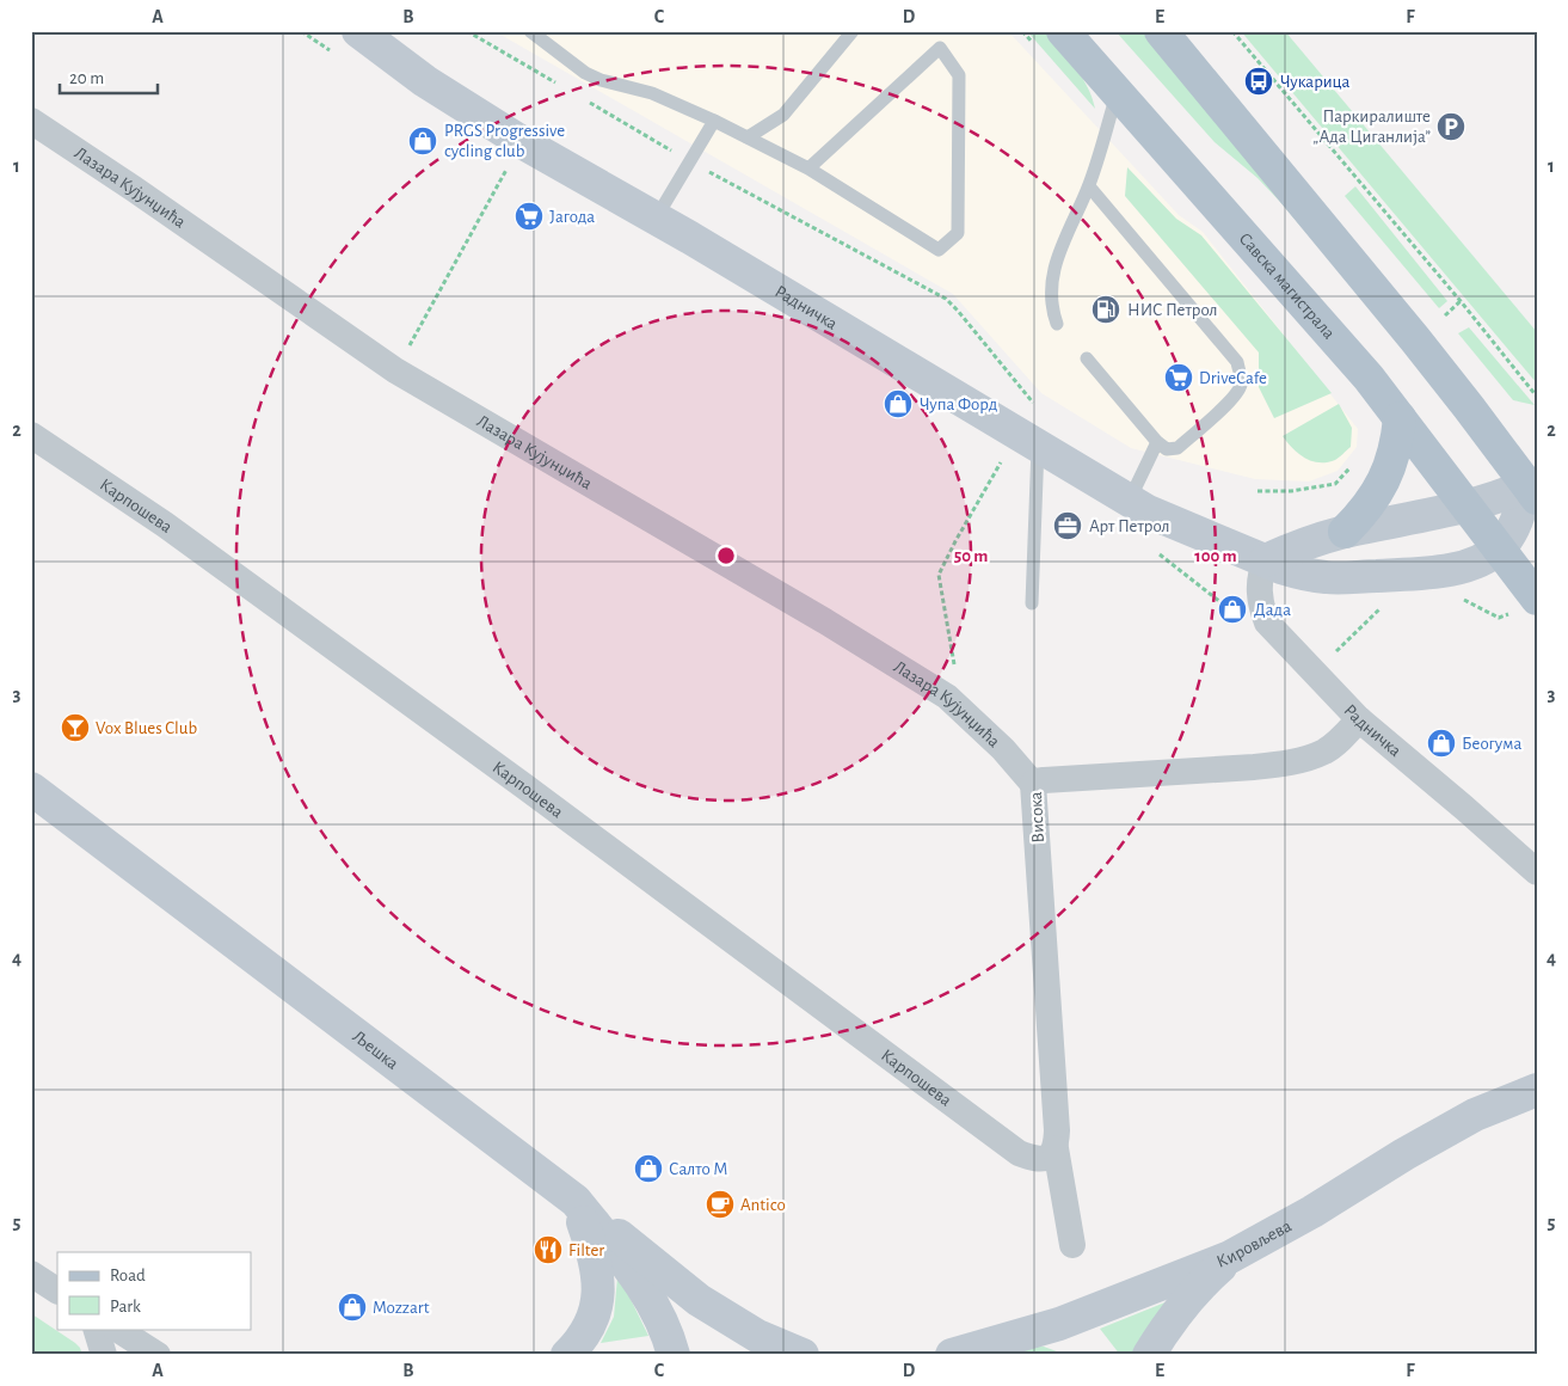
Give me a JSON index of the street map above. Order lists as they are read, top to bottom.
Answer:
{
  "streets": {
    "main road": ["Савска магистрала"],
    "street": [
      "Лазара Кујунџића",
      "Радничка",
      "Карпошева",
      "Висока",
      "Љешка",
      "Кировљева"
    ]
  },
  "crossings": [
    ["Лазара Кујунџића", "Висока"],
    ["Савска магистрала", "Радничка"],
    ["Радничка", "Висока"],
    ["Карпошева", "Висока"]
  ],
  "places": {
    "bus stop": ["Чукарица"],
    "parking": ["Паркиралиште „Ада Циганлија”"],
    "shop": [
      "PRGS Progressive cycling club",
      "Чупа Форд",
      "Дада",
      "Беогума",
      "Салто М",
      "Mozzart"
    ],
    "supermarket": ["Јагода", "DriveCafe"],
    "fuel station": ["НИС Петрол"],
    "office": ["Арт Петрол"],
    "bar": ["Vox Blues Club"],
    "cafe": ["Antico"],
    "restaurant": ["Filter"]
  },
  "legend": ["Road", "Park"],
  "scale_bar": "20 m",
  "grid": {
    "columns": [
      "A",
      "B",
      "C",
      "D",
      "E",
      "F"
    ],
    "rows": [
      "1",
      "2",
      "3",
      "4",
      "5"
    ]
  },
  "rings": ["50 m", "100 m"]
}
